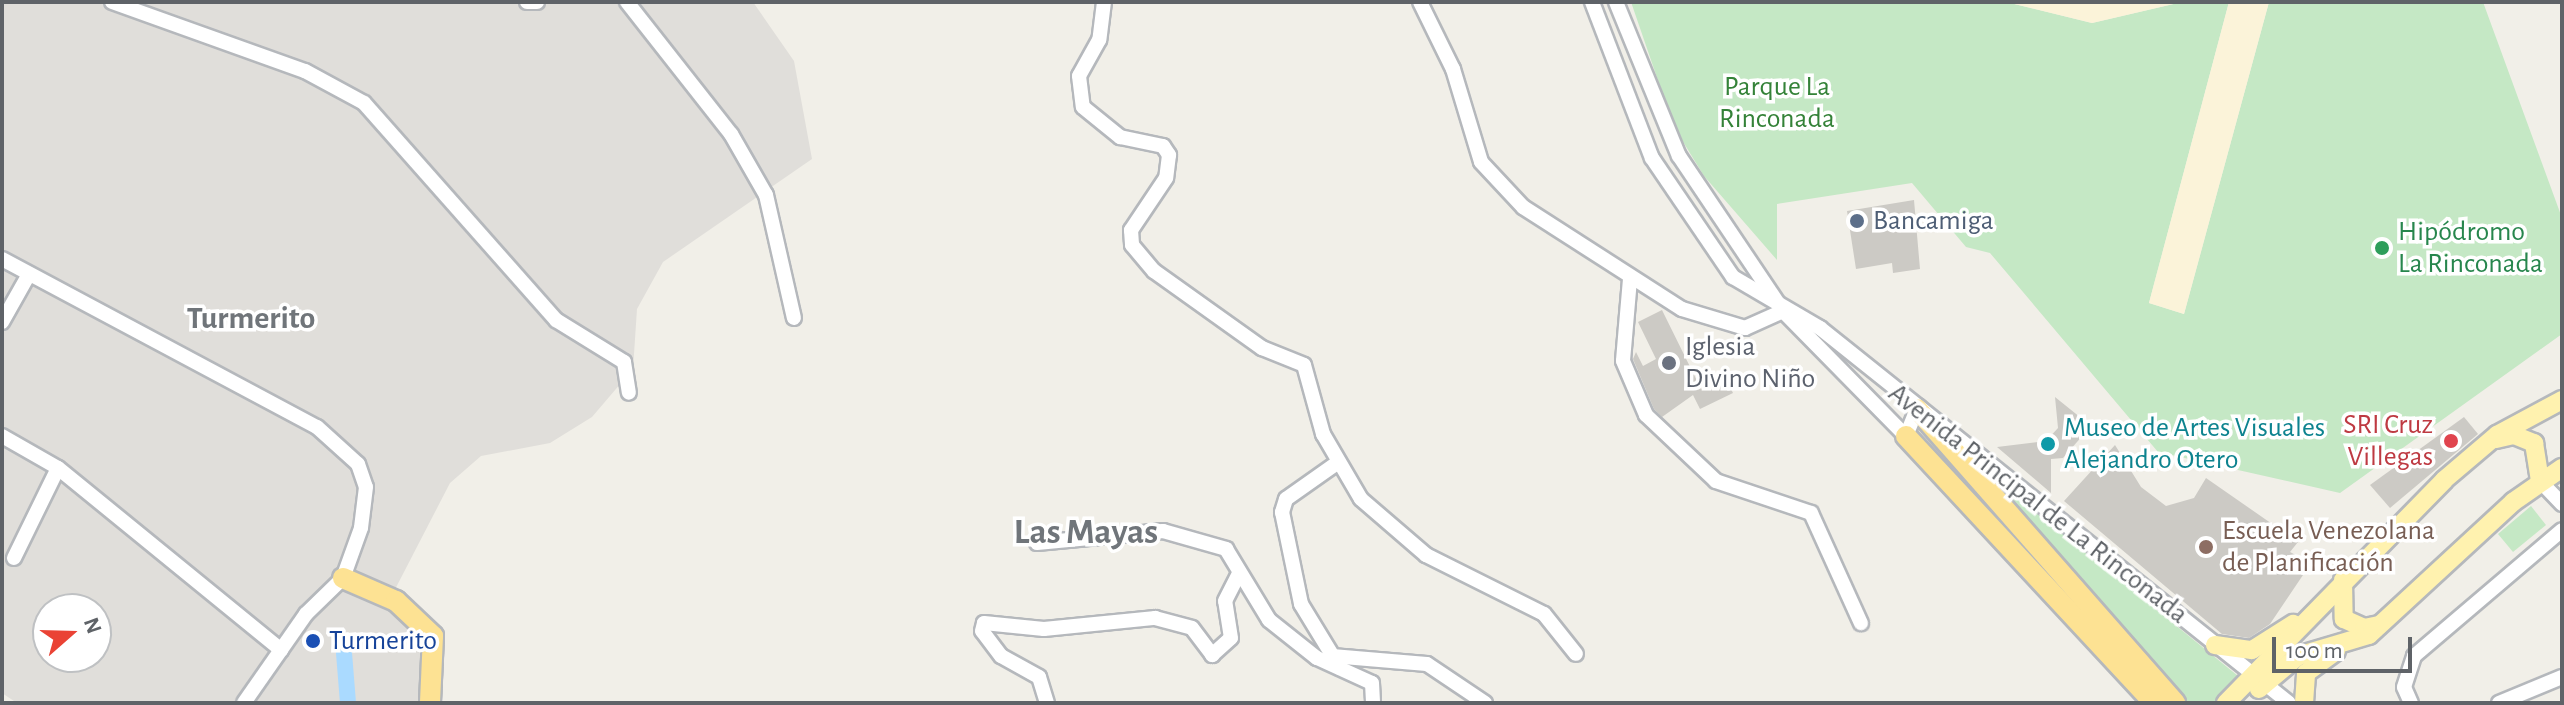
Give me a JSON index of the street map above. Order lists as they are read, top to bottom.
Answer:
{
  "streets": {
    "street": ["Avenida Principal de La Rinconada"]
  },
  "districts": ["Turmerito", "Las Mayas"],
  "parks": ["Parque La Rinconada"],
  "places": [
    "Bancamiga",
    "Hipódromo La Rinconada",
    "Iglesia Divino Niño",
    "SRI Cruz Villegas",
    "Museo de Artes Visuales Alejandro Otero",
    "Escuela Venezolana de Planificación",
    "Turmerito"
  ],
  "scale_bar": "100 m",
  "north": "right"
}
